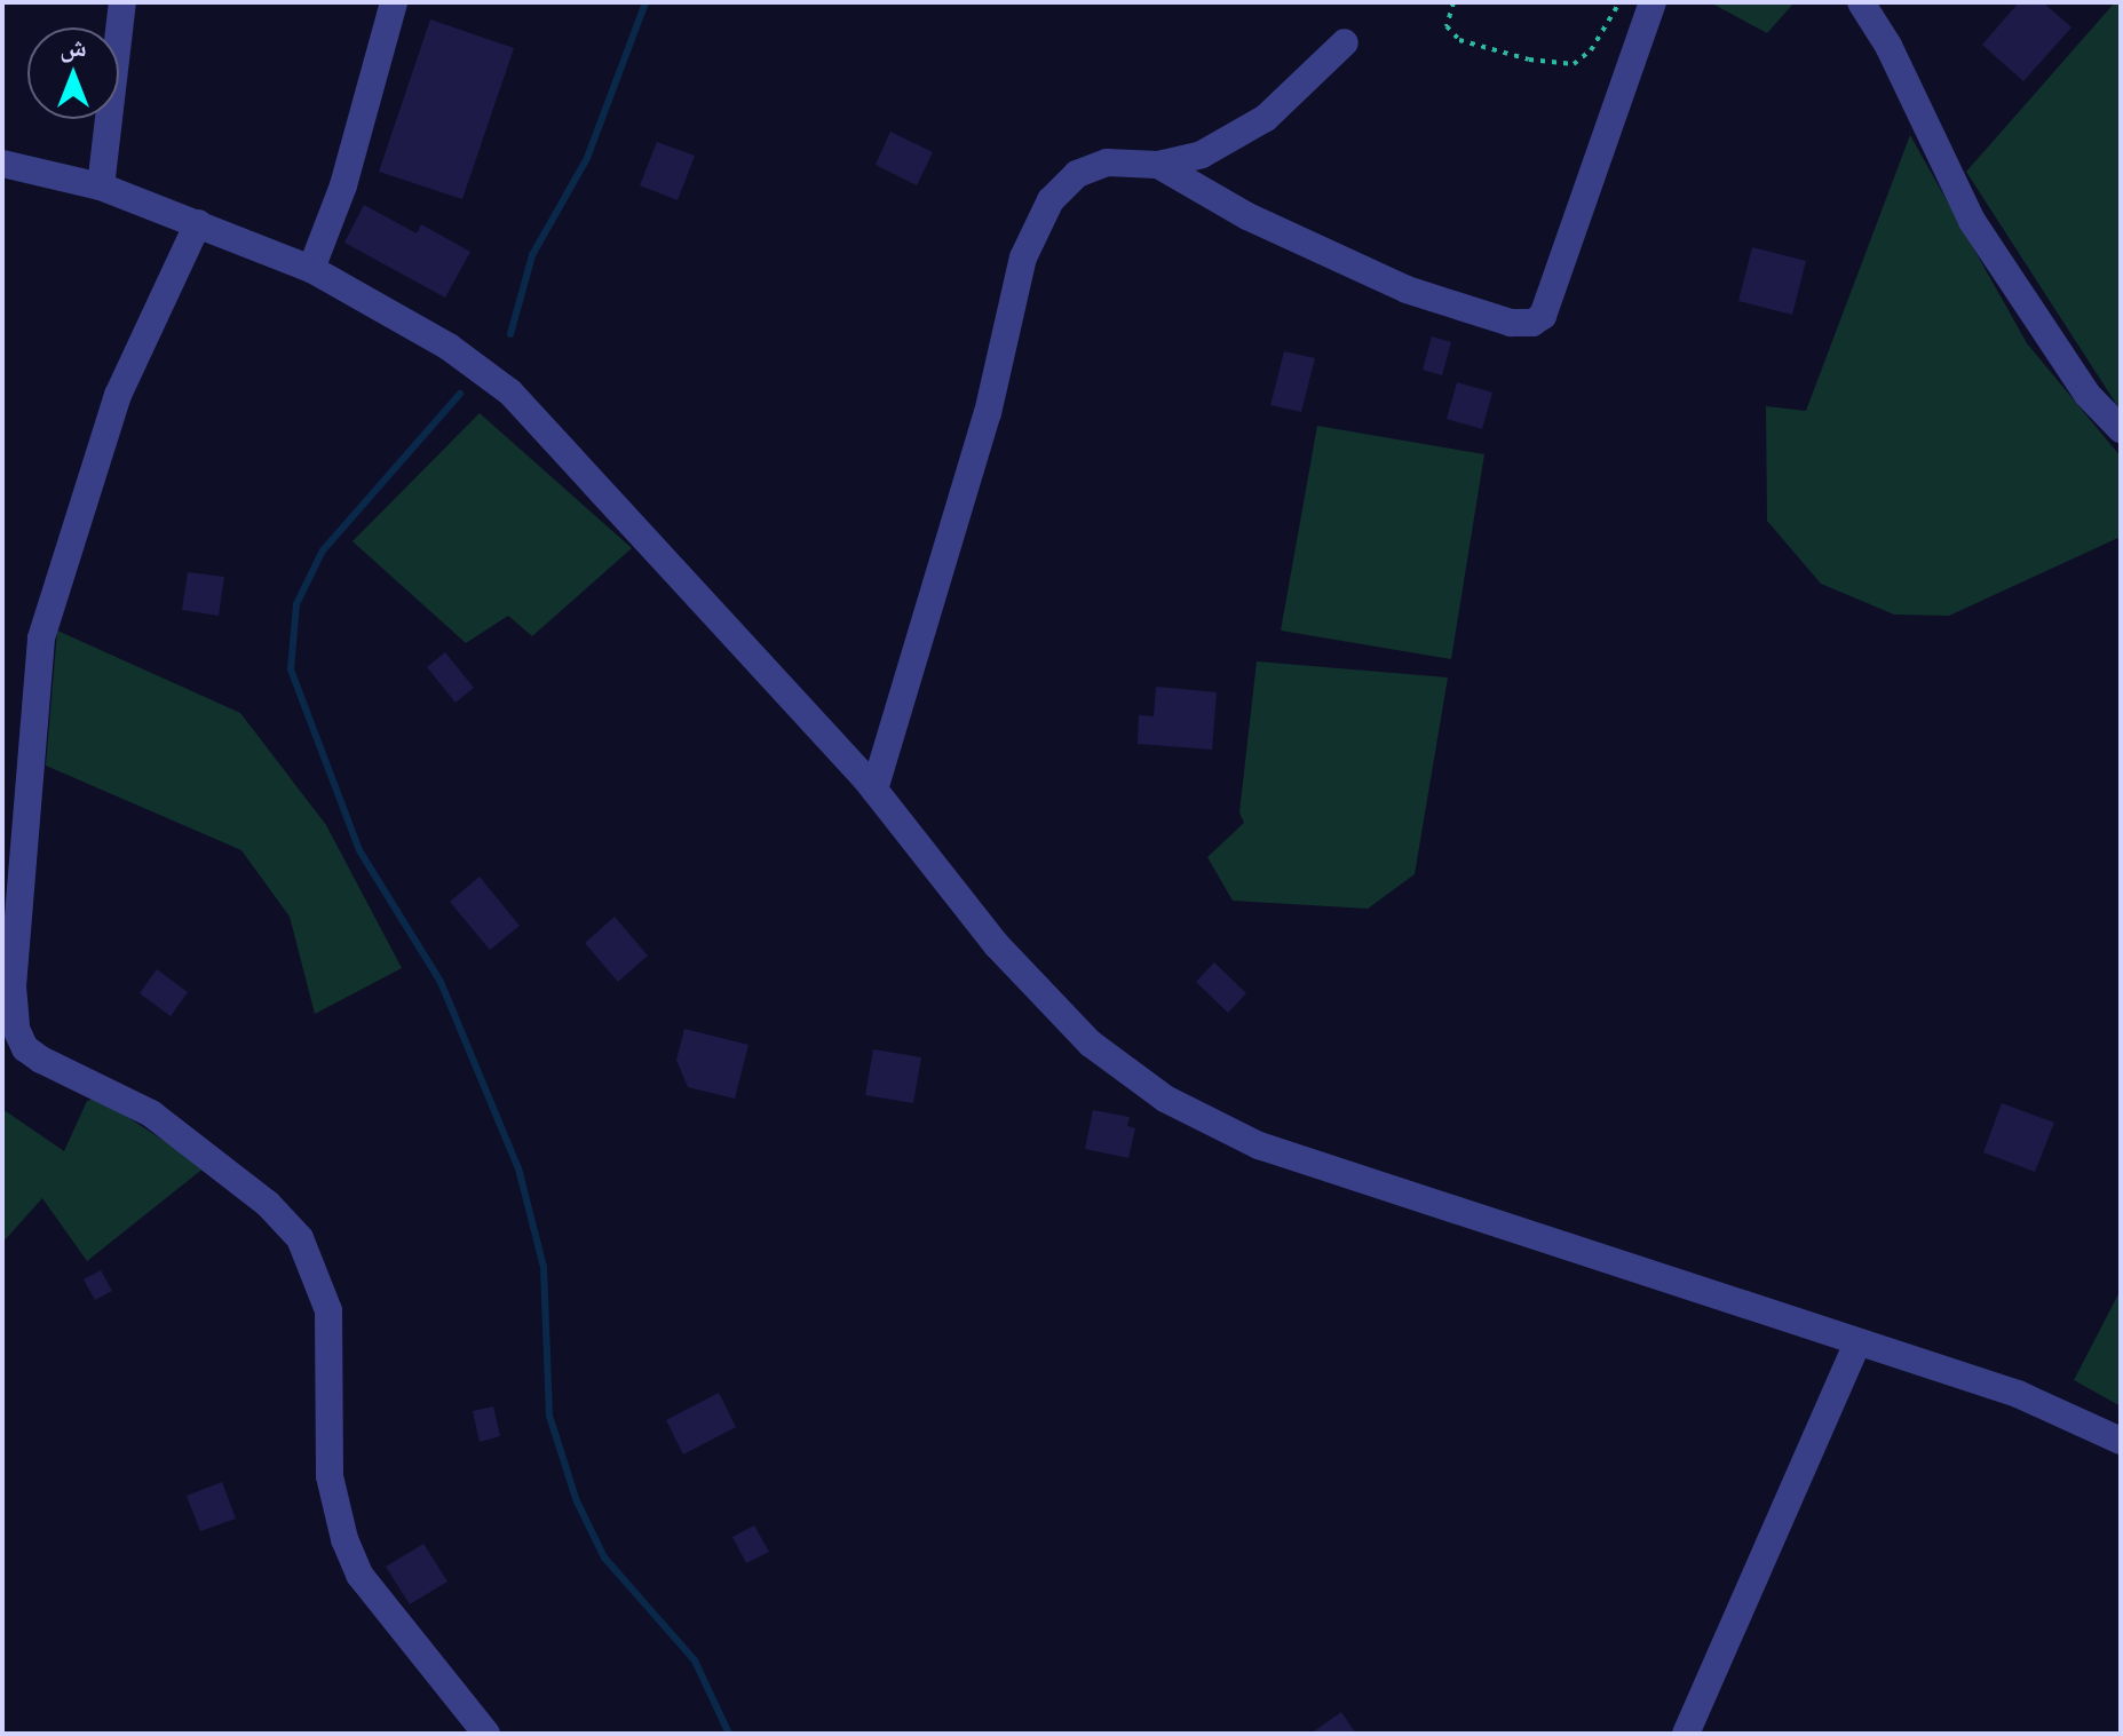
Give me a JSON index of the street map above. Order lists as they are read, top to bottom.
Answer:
{
  "north": "top"
}
